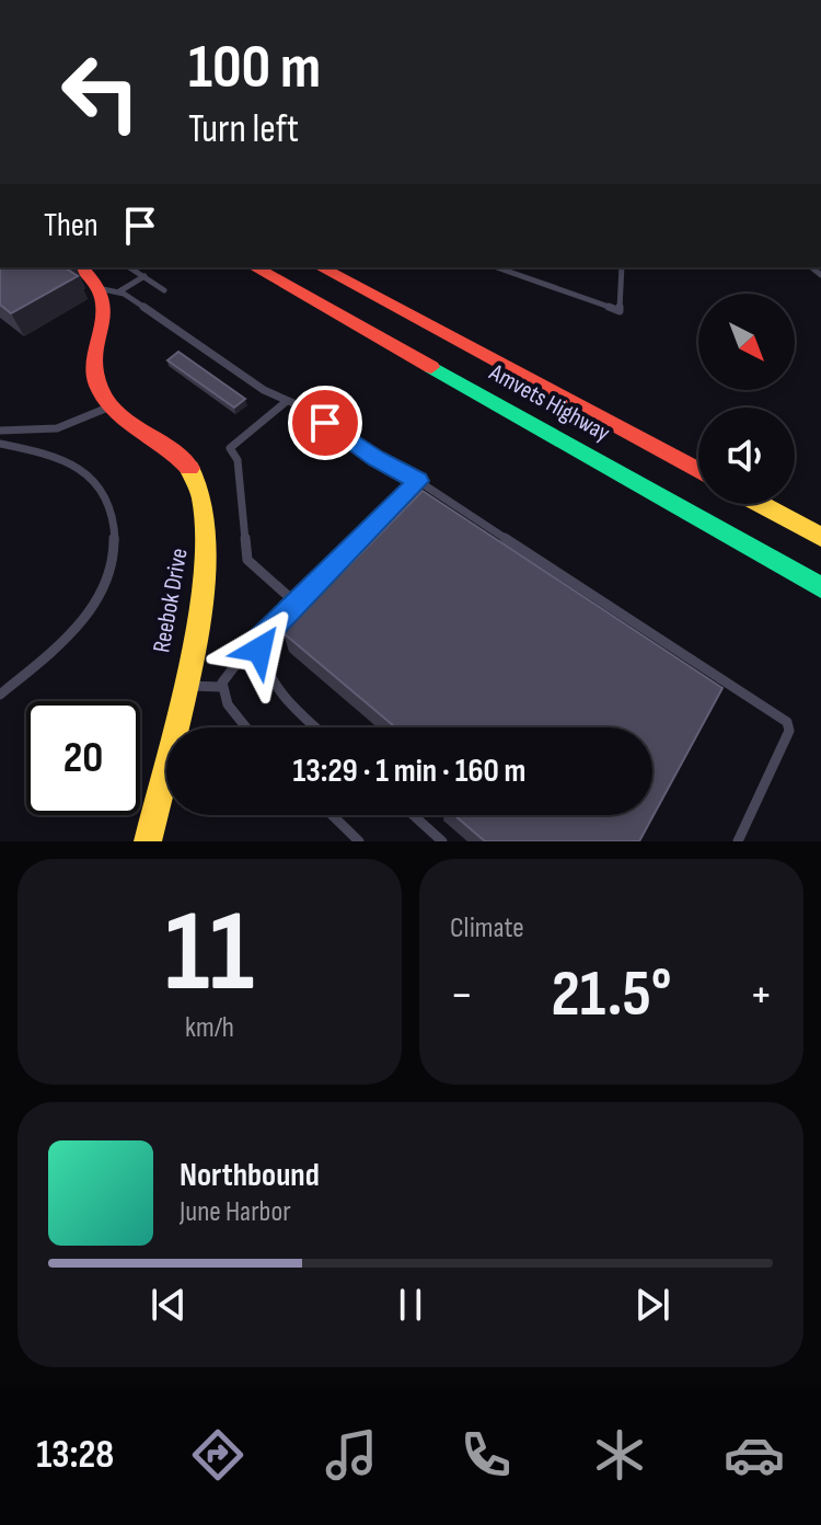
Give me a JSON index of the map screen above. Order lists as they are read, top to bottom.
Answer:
{
  "streets": {
    "main road": ["Amvets Highway", "Reebok Drive"]
  },
  "north": "bottom right",
  "page": {
    "turn": ["100 m", "Turn left"],
    "then": "Then",
    "limit": "20",
    "trip": "13:29 · 1 min · 160 m",
    "tile": [
      ["11", "km/h"],
      "Climate"
    ],
    "heat": ["−", "21.5°", "+"],
    "song": ["Northbound", "June Harbor"],
    "tabs": "13:28"
  }
}
